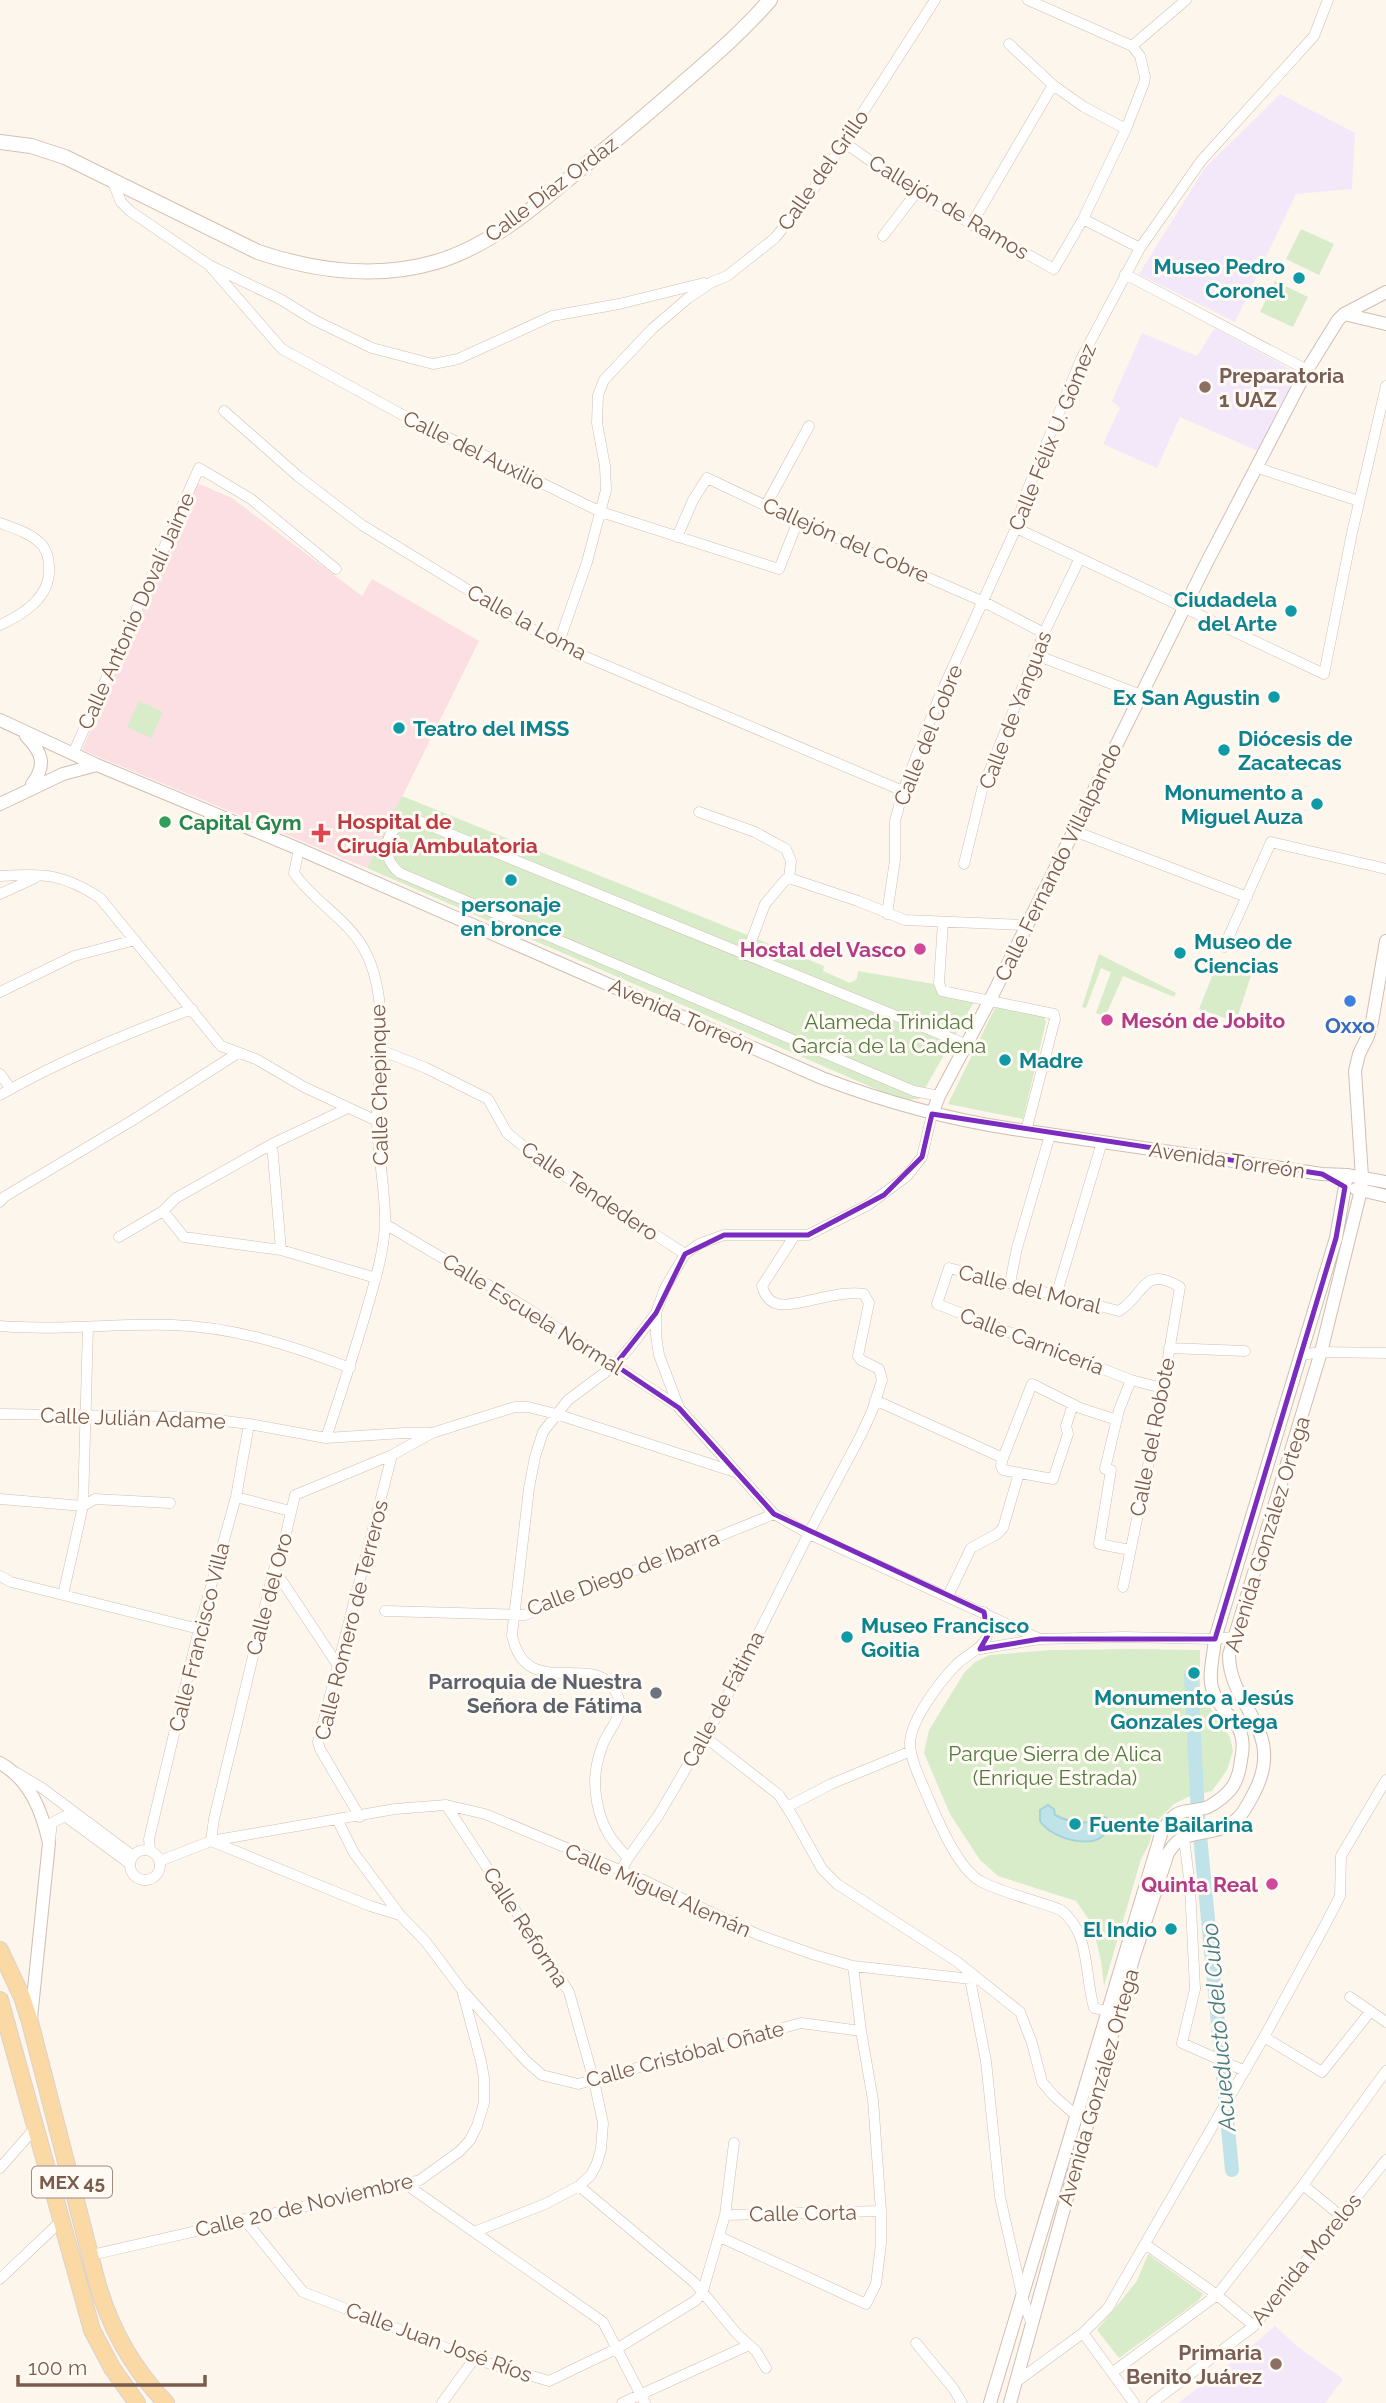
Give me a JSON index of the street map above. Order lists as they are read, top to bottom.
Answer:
{
  "streets": {
    "main road": ["Calle Díaz Ordaz", "MEX 45"],
    "street": [
      "Calle del Grillo",
      "Callejón de Ramos",
      "Calle Félix U. Gómez",
      "Calle del Auxilio",
      "Callejón del Cobre",
      "Calle Antonio Dovalí Jaime",
      "Calle la Loma",
      "Calle de Yanguas",
      "Calle del Cobre",
      "Calle Fernando Villalpando",
      "Avenida Torreón",
      "Calle Chepinque",
      "Calle Tendedero",
      "Calle del Moral",
      "Calle Escuela Normal",
      "Calle Carnicería",
      "Calle Julián Adame",
      "Calle del Robote",
      "Avenida González Ortega",
      "Calle Diego de Ibarra",
      "Calle del Oro",
      "Calle Romero de Terreros",
      "Calle Francisco Villa",
      "Calle de Fátima",
      "Calle Miguel Alemán",
      "Calle Reforma",
      "Calle Cristóbal Oñate",
      "Calle 20 de Noviembre",
      "Calle Corta",
      "Avenida Morelos",
      "Calle Juan José Ríos"
    ]
  },
  "crossings": [
    ["Calle del Grillo", "Callejón de Ramos"],
    ["Calle del Grillo", "Calle del Auxilio"],
    ["Calle del Grillo", "Calle la Loma"],
    ["Calle Félix U. Gómez", "Callejón del Cobre"],
    ["Calle Félix U. Gómez", "Calle del Cobre"],
    ["Calle del Auxilio", "Callejón del Cobre"],
    ["Callejón del Cobre", "Calle de Yanguas"],
    ["Callejón del Cobre", "Calle del Cobre"],
    ["Calle Antonio Dovalí Jaime", "Avenida Torreón"],
    ["Calle la Loma", "Calle del Cobre"],
    ["Calle Fernando Villalpando", "Avenida Torreón"],
    ["Avenida Torreón", "Calle Chepinque"],
    ["Avenida Torreón", "Avenida González Ortega"],
    ["Calle Chepinque", "Calle Tendedero"],
    ["Calle Chepinque", "Calle Escuela Normal"],
    ["Calle del Moral", "Calle Carnicería"],
    ["Calle del Moral", "Calle del Robote"],
    ["Calle Carnicería", "Calle del Robote"],
    ["Calle Julián Adame", "Calle del Oro"],
    ["Calle Julián Adame", "Calle Francisco Villa"],
    ["Calle del Oro", "Calle Romero de Terreros"],
    ["Calle del Oro", "Calle Miguel Alemán"],
    ["Calle del Oro", "Calle 20 de Noviembre"],
    ["Calle Romero de Terreros", "Calle Miguel Alemán"],
    ["Calle Francisco Villa", "Calle Miguel Alemán"],
    ["Calle de Fátima", "Calle Miguel Alemán"],
    ["Calle Miguel Alemán", "Calle Reforma"],
    ["Calle Miguel Alemán", "Calle 20 de Noviembre"],
    ["Calle Reforma", "Calle Cristóbal Oñate"],
    ["Calle Cristóbal Oñate", "Calle 20 de Noviembre"],
    ["MEX 45", "Calle 20 de Noviembre"],
    ["Calle 20 de Noviembre", "Calle Juan José Ríos"]
  ],
  "water": ["Acueducto del Cubo"],
  "parks": ["Alameda Trinidad García de la Cadena", "Parque Sierra de Alica (Enrique Estrada)"],
  "places": {
    "other": [
      "Museo Pedro Coronel",
      "Preparatoria 1 UAZ",
      "Ciudadela del Arte",
      "Ex San Agustin",
      "Teatro del IMSS",
      "Diócesis de Zacatecas",
      "Monumento a Miguel Auza",
      "Capital Gym",
      "personaje en bronce",
      "Hostal del Vasco",
      "Museo de Ciencias",
      "Oxxo",
      "Mesón de Jobito",
      "Madre",
      "Museo Francisco Goitia",
      "Monumento a Jesús Gonzales Ortega",
      "Parroquia de Nuestra Señora de Fátima",
      "Fuente Bailarina",
      "Quinta Real",
      "El Indio",
      "Primaria Benito Juárez"
    ],
    "health": ["Hospital de Cirugía Ambulatoria"]
  },
  "scale_bar": "100 m"
}
